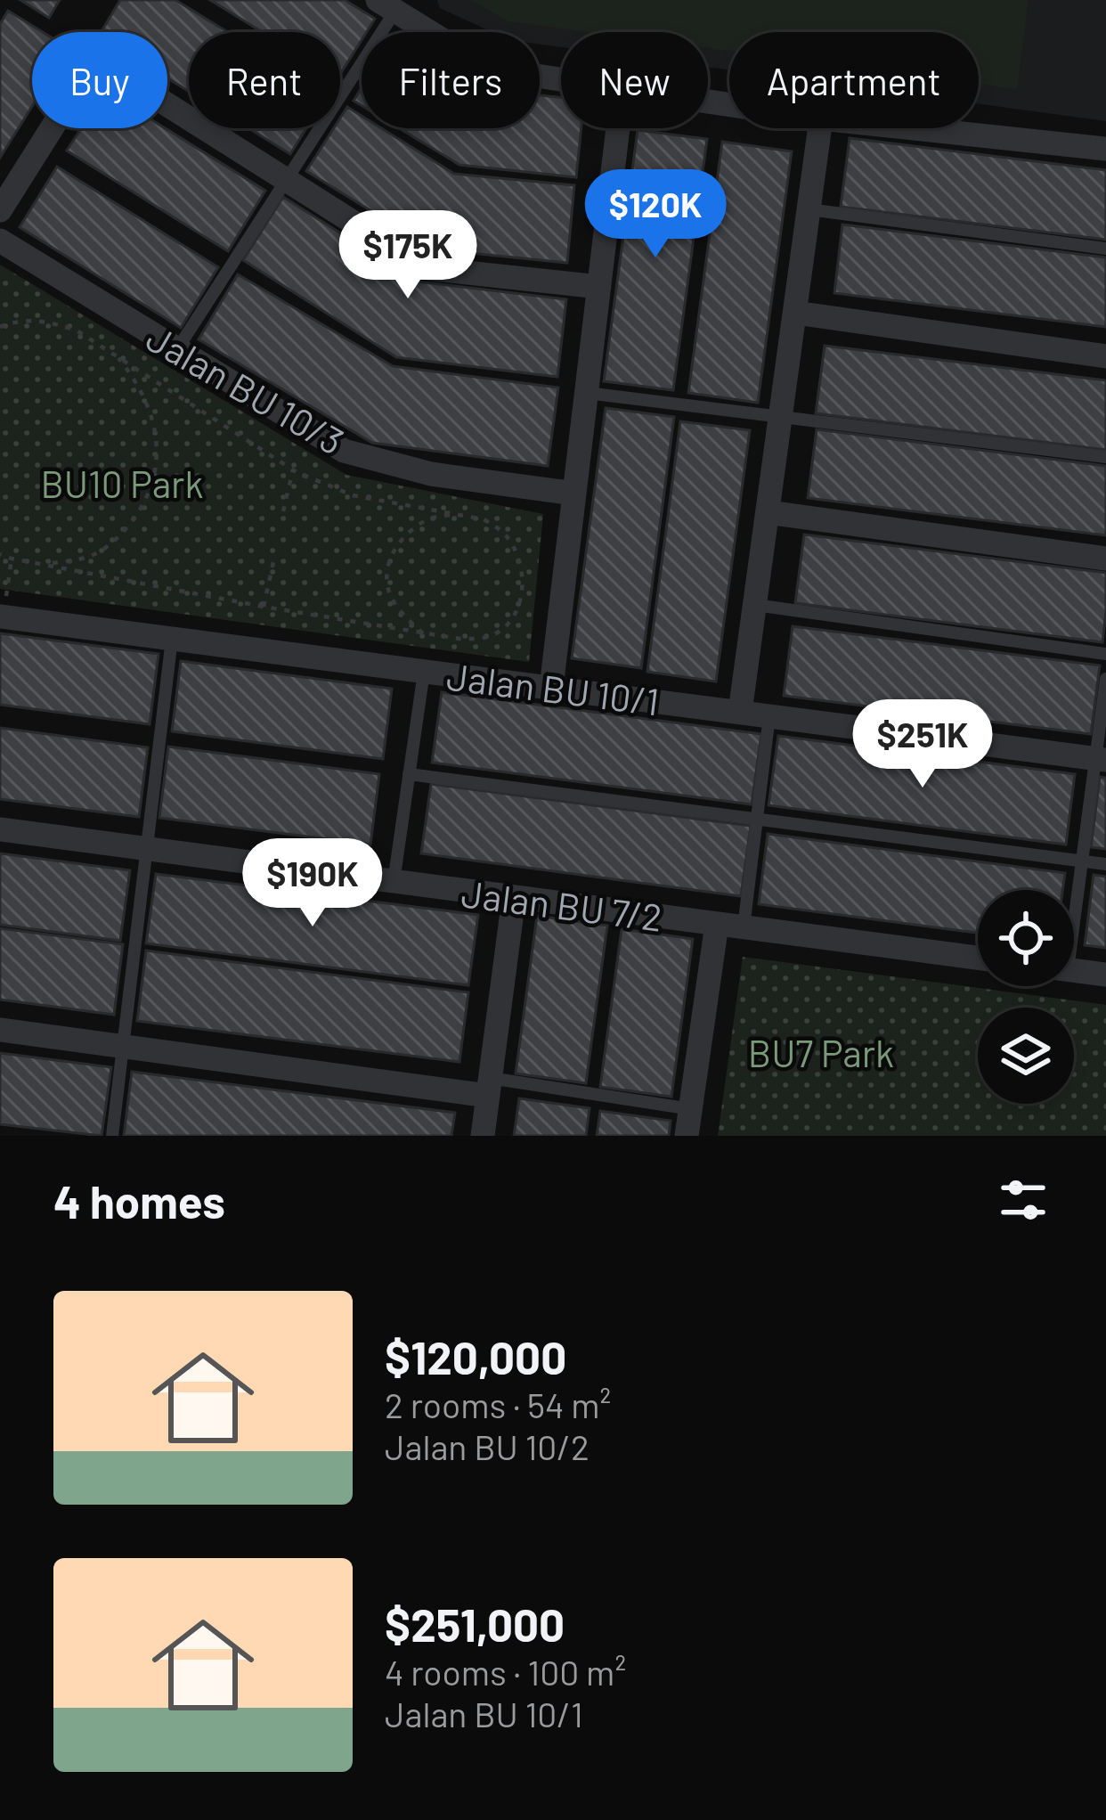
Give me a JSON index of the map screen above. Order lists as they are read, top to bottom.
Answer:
{
  "streets": {
    "street": ["Jalan BU 10/3", "Jalan BU 10/1", "Jalan BU 7/2"]
  },
  "parks": ["BU10 Park", "BU7 Park"],
  "page": {
    "chip": [
      "Buy",
      "Rent",
      "Filters",
      "New",
      "Apartment"
    ],
    "price": [
      "$120K",
      "$175K",
      "$251K",
      "$190K"
    ],
    "heading": "4 homes",
    "list": [
      {
        "name": "$120,000",
        "note": "2 rooms · 54 m² · Jalan BU 10/2"
      },
      {
        "name": "$251,000",
        "note": "4 rooms · 100 m² · Jalan BU 10/1"
      }
    ]
  }
}
